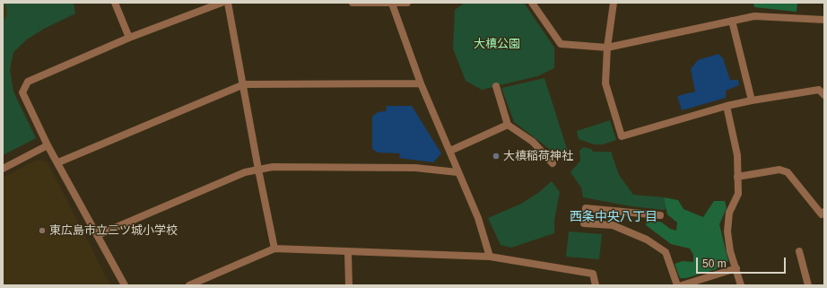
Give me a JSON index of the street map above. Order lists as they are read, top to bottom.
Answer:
{
  "districts": ["西条中央八丁目"],
  "parks": ["大槙公園"],
  "places": ["大槙稲荷神社", "東広島市立三ツ城小学校"],
  "scale_bar": "50 m"
}
